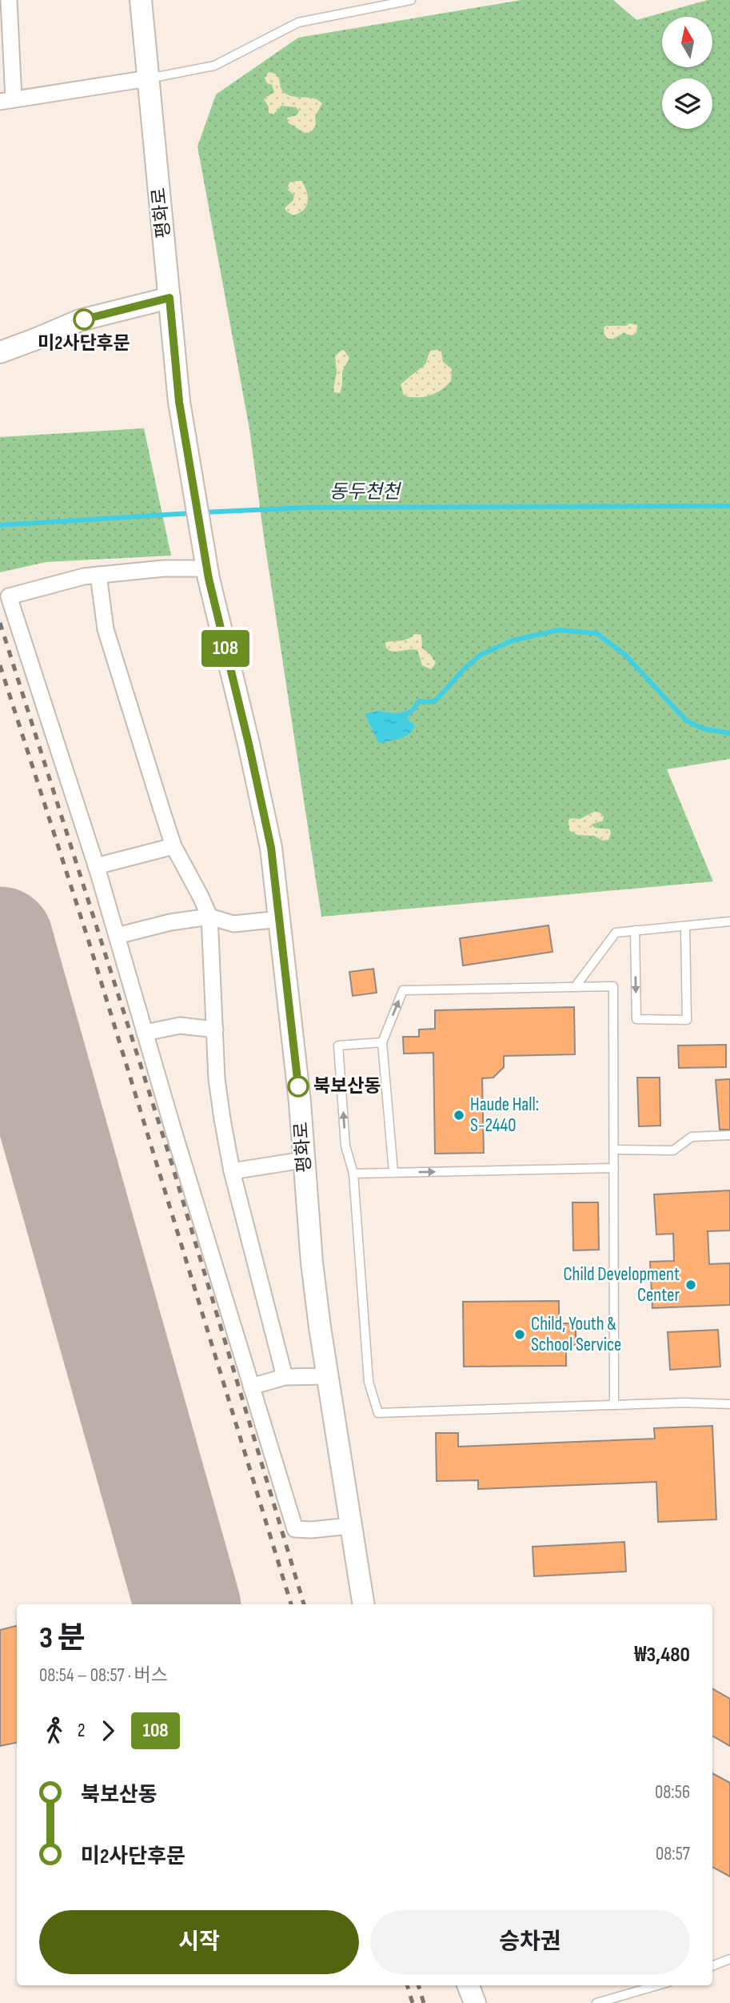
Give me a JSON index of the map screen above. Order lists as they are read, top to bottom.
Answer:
{
  "streets": {
    "main road": ["평화로"]
  },
  "water": ["동두천천"],
  "places": [
    "미2사단후문",
    "북보산동",
    "Haude Hall: S-2440",
    "Child Development Center",
    "Child, Youth & School Service"
  ],
  "lines": ["bus line 108"],
  "north": "top",
  "page": {
    "on_map": "108",
    "heading": ["3 분", "08:54 – 08:57 · 버스", "₩3,480"],
    "legs": ["2", "108"],
    "list": [
      {
        "name": "북보산동",
        "value": "08:56"
      },
      {
        "name": "미2사단후문",
        "value": "08:57"
      }
    ],
    "buttons": ["시작", "승차권"]
  }
}
